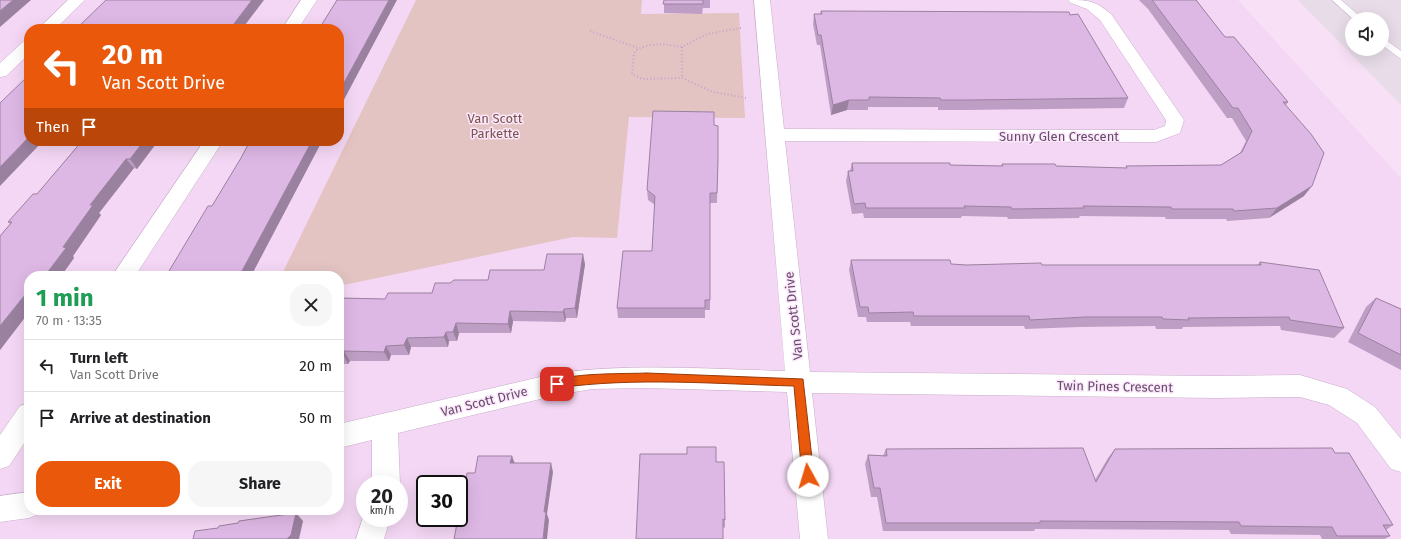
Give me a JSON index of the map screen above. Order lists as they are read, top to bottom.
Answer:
{
  "streets": {
    "street": ["Sunny Glen Crescent", "Van Scott Drive", "Twin Pines Crescent"]
  },
  "crossings": [
    ["Sunny Glen Crescent", "Van Scott Drive"],
    ["Van Scott Drive", "Twin Pines Crescent"]
  ],
  "parks": ["Van Scott Parkette"],
  "page": {
    "turn": ["20 m", "Van Scott Drive"],
    "then": "Then",
    "heading": ["1 min", "70 m · 13:35"],
    "list": [
      {
        "name": "Turn left",
        "note": "Van Scott Drive",
        "value": "20 m"
      },
      {
        "name": "Arrive at destination",
        "value": "50 m"
      }
    ],
    "buttons": ["Exit", "Share"],
    "speed": "20 km/h",
    "limit": "30"
  }
}
